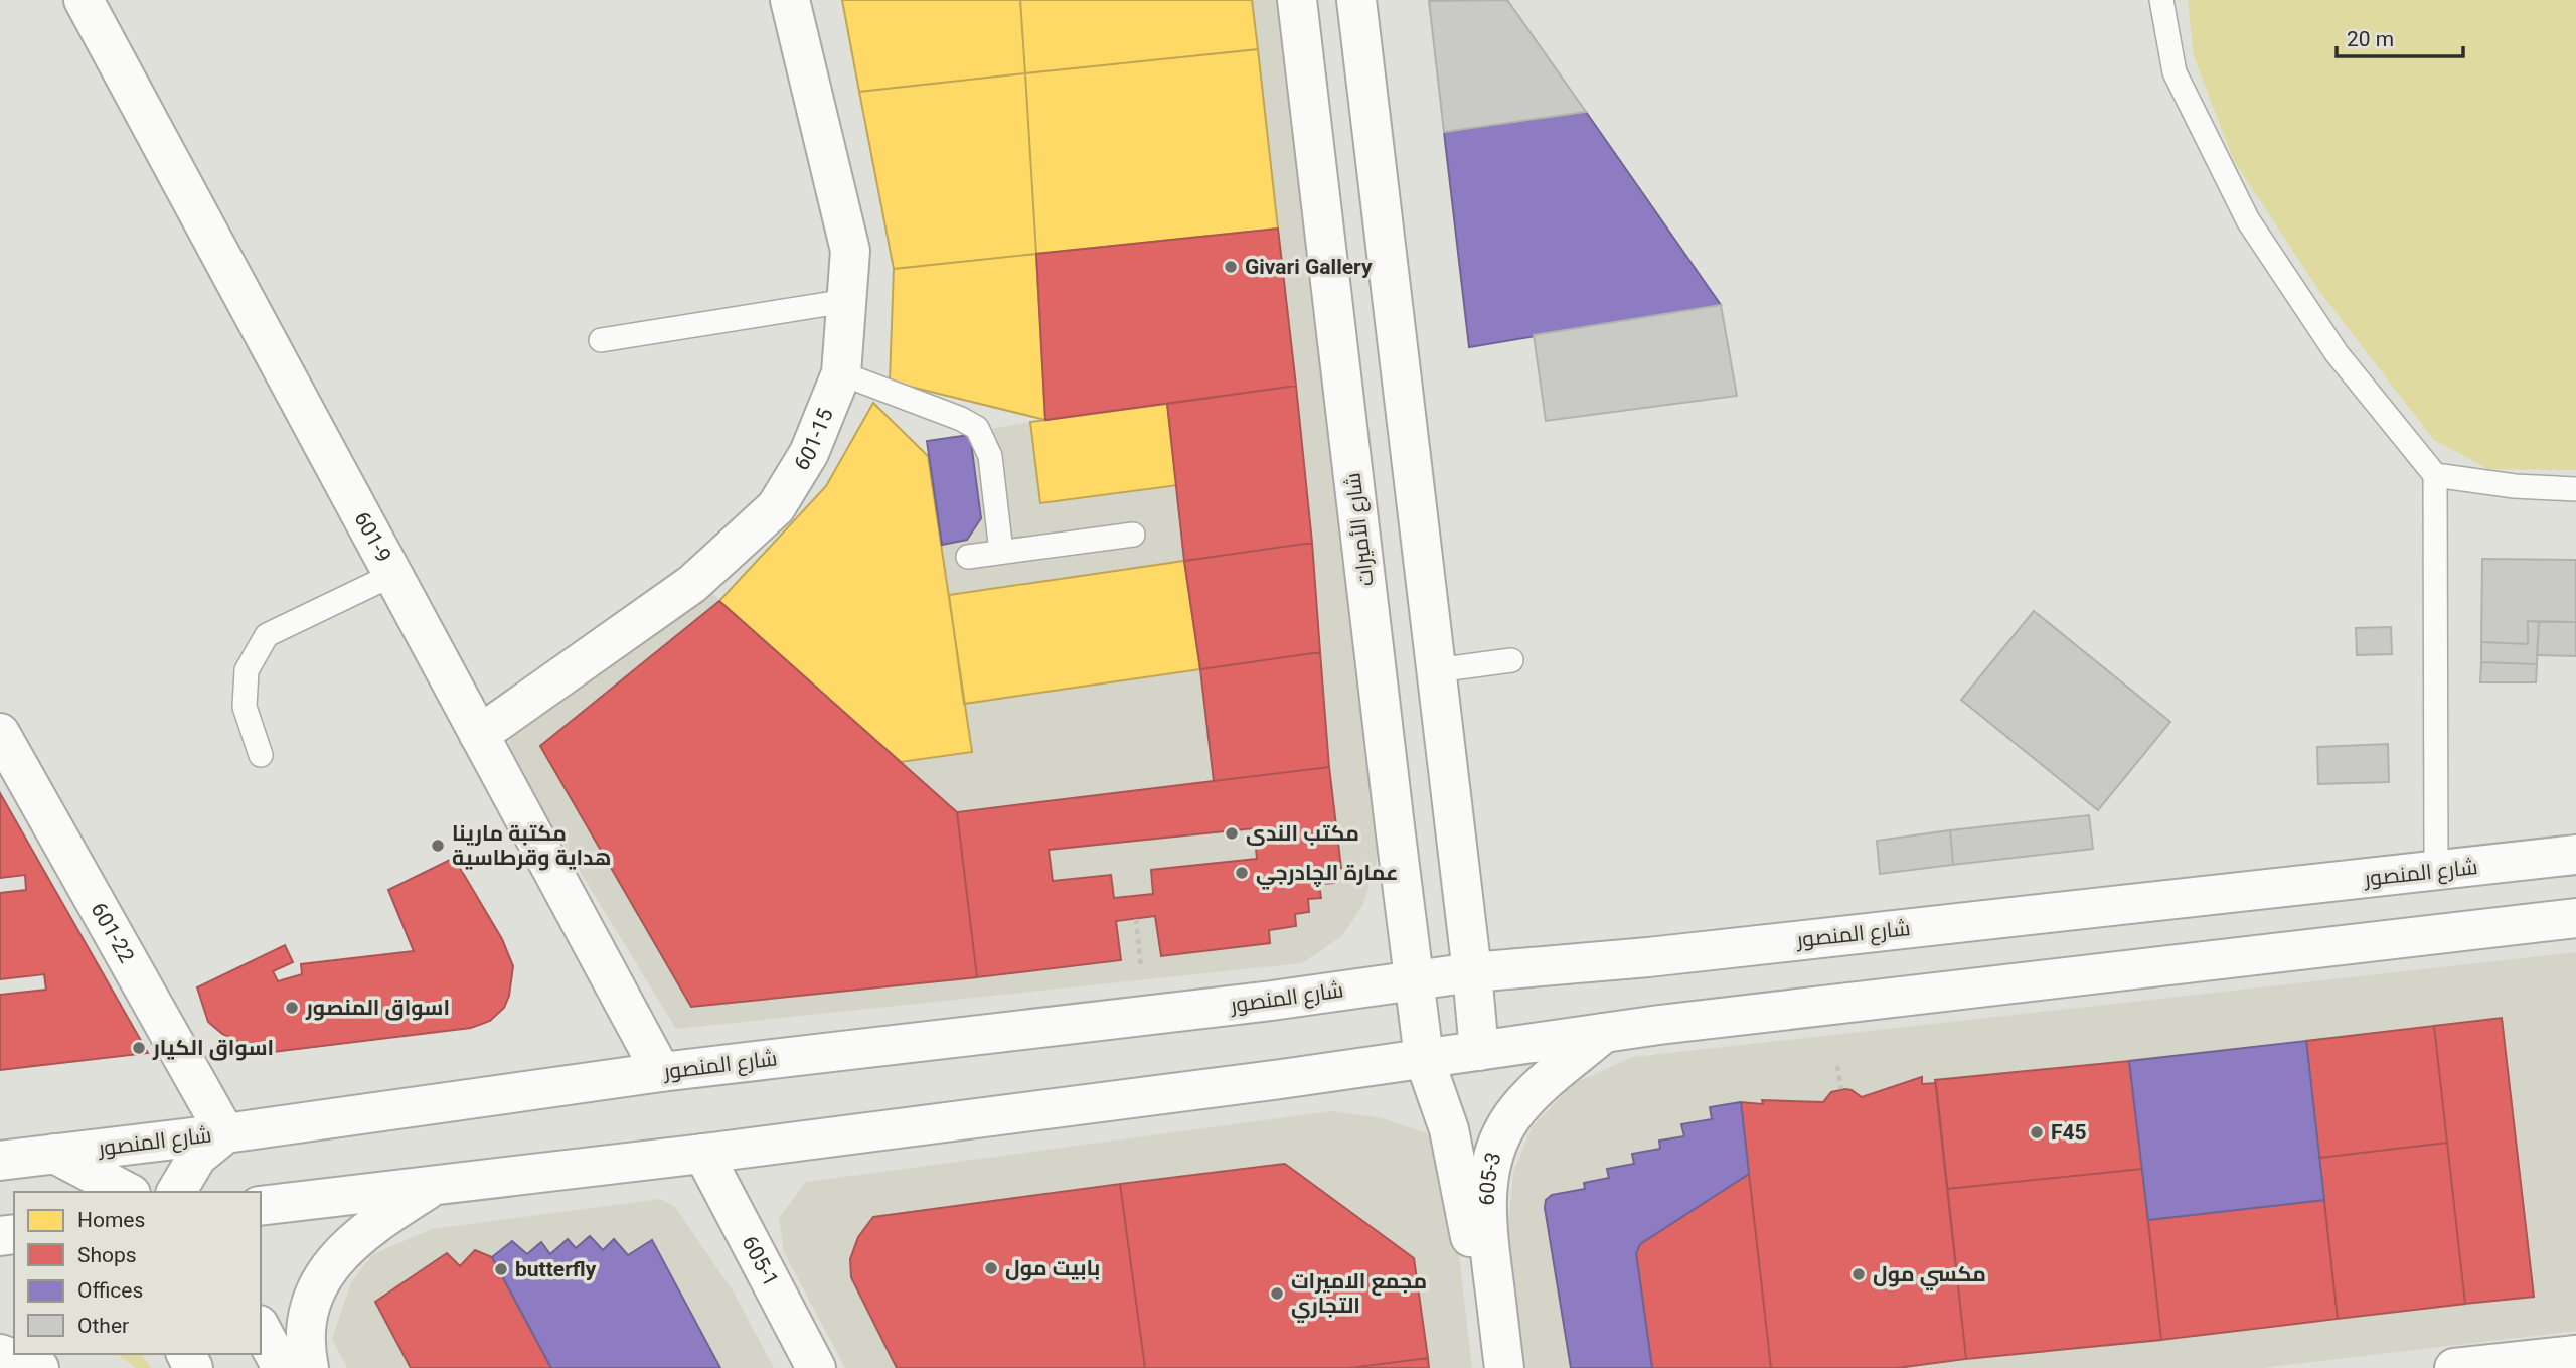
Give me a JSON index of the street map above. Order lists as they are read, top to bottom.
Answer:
{
  "streets": {
    "street": [
      "601-15",
      "شارع الأميرات",
      "601-9",
      "شارع المنصور",
      "601-22",
      "605-3",
      "605-1"
    ]
  },
  "crossings": [
    ["601-15", "601-9"],
    ["شارع الأميرات", "شارع المنصور"],
    ["شارع الأميرات", "605-3"],
    ["601-9", "شارع المنصور"],
    ["شارع المنصور", "601-22"]
  ],
  "places": [
    "Givari Gallery",
    "مكتب الندى",
    "مكتبة مارينا هداية وقرطاسية",
    "عمارة الچادرجي",
    "اسواق المنصور",
    "اسواق الكيار",
    "F45",
    "بابيت مول",
    "butterfly",
    "مكسي مول",
    "مجمع الاميرات التجاري"
  ],
  "legend": [
    "Homes",
    "Shops",
    "Offices",
    "Other"
  ],
  "scale_bar": "20 m"
}
